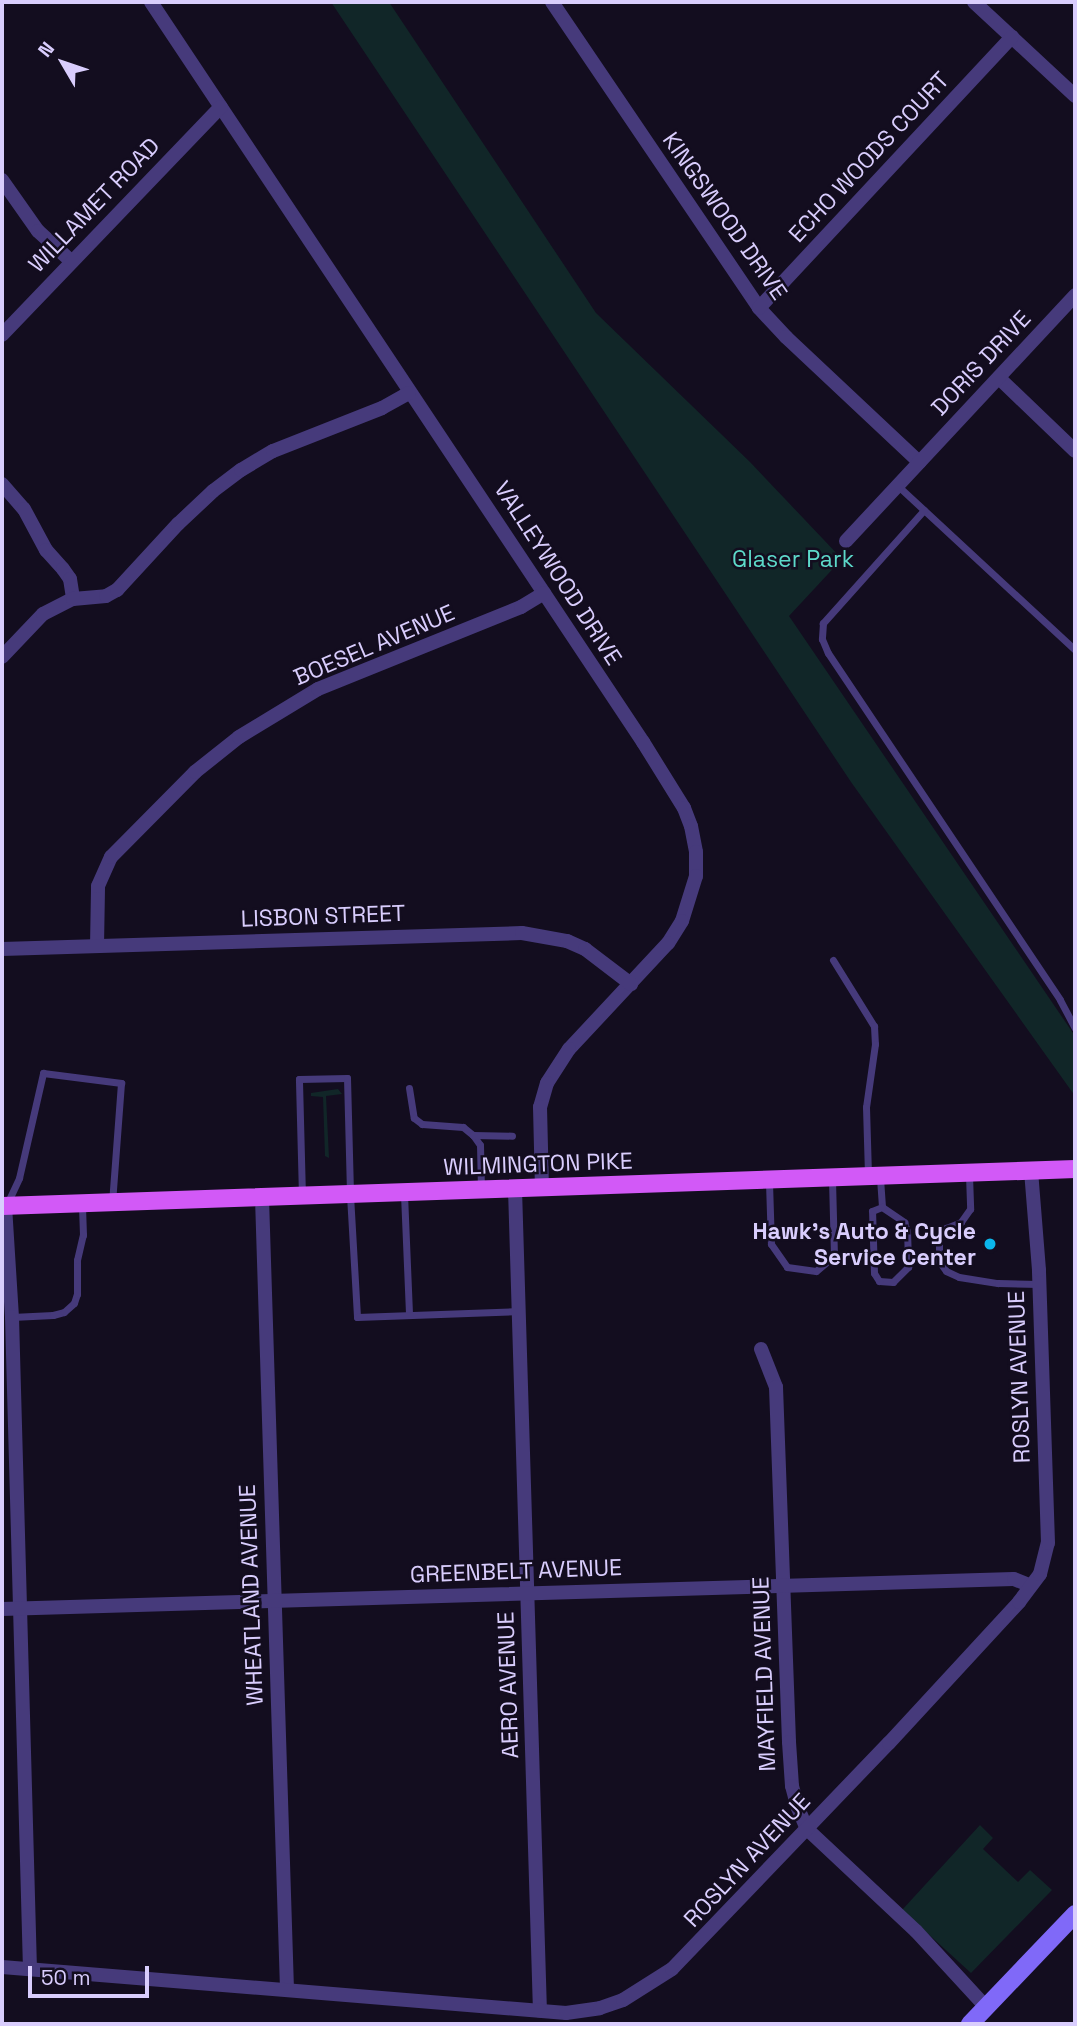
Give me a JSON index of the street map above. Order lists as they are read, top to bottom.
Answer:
{
  "streets": {
    "main road": ["WILMINGTON PIKE"],
    "street": [
      "ECHO WOODS COURT",
      "WILLAMET ROAD",
      "KINGSWOOD DRIVE",
      "DORIS DRIVE",
      "VALLEYWOOD DRIVE",
      "BOESEL AVENUE",
      "LISBON STREET",
      "ROSLYN AVENUE",
      "GREENBELT AVENUE",
      "WHEATLAND AVENUE",
      "MAYFIELD AVENUE",
      "AERO AVENUE"
    ]
  },
  "crossings": [
    ["ECHO WOODS COURT", "KINGSWOOD DRIVE"],
    ["WILLAMET ROAD", "VALLEYWOOD DRIVE"],
    ["KINGSWOOD DRIVE", "DORIS DRIVE"],
    ["VALLEYWOOD DRIVE", "BOESEL AVENUE"],
    ["VALLEYWOOD DRIVE", "LISBON STREET"],
    ["VALLEYWOOD DRIVE", "WILMINGTON PIKE"],
    ["BOESEL AVENUE", "LISBON STREET"],
    ["WILMINGTON PIKE", "ROSLYN AVENUE"],
    ["WILMINGTON PIKE", "WHEATLAND AVENUE"],
    ["WILMINGTON PIKE", "AERO AVENUE"],
    ["ROSLYN AVENUE", "GREENBELT AVENUE"],
    ["ROSLYN AVENUE", "WHEATLAND AVENUE"],
    ["ROSLYN AVENUE", "MAYFIELD AVENUE"],
    ["ROSLYN AVENUE", "AERO AVENUE"],
    ["GREENBELT AVENUE", "WHEATLAND AVENUE"],
    ["GREENBELT AVENUE", "MAYFIELD AVENUE"],
    ["GREENBELT AVENUE", "AERO AVENUE"]
  ],
  "parks": ["Glaser Park"],
  "places": ["Hawk's Auto & Cycle Service Center"],
  "scale_bar": "50 m",
  "north": "top left"
}
